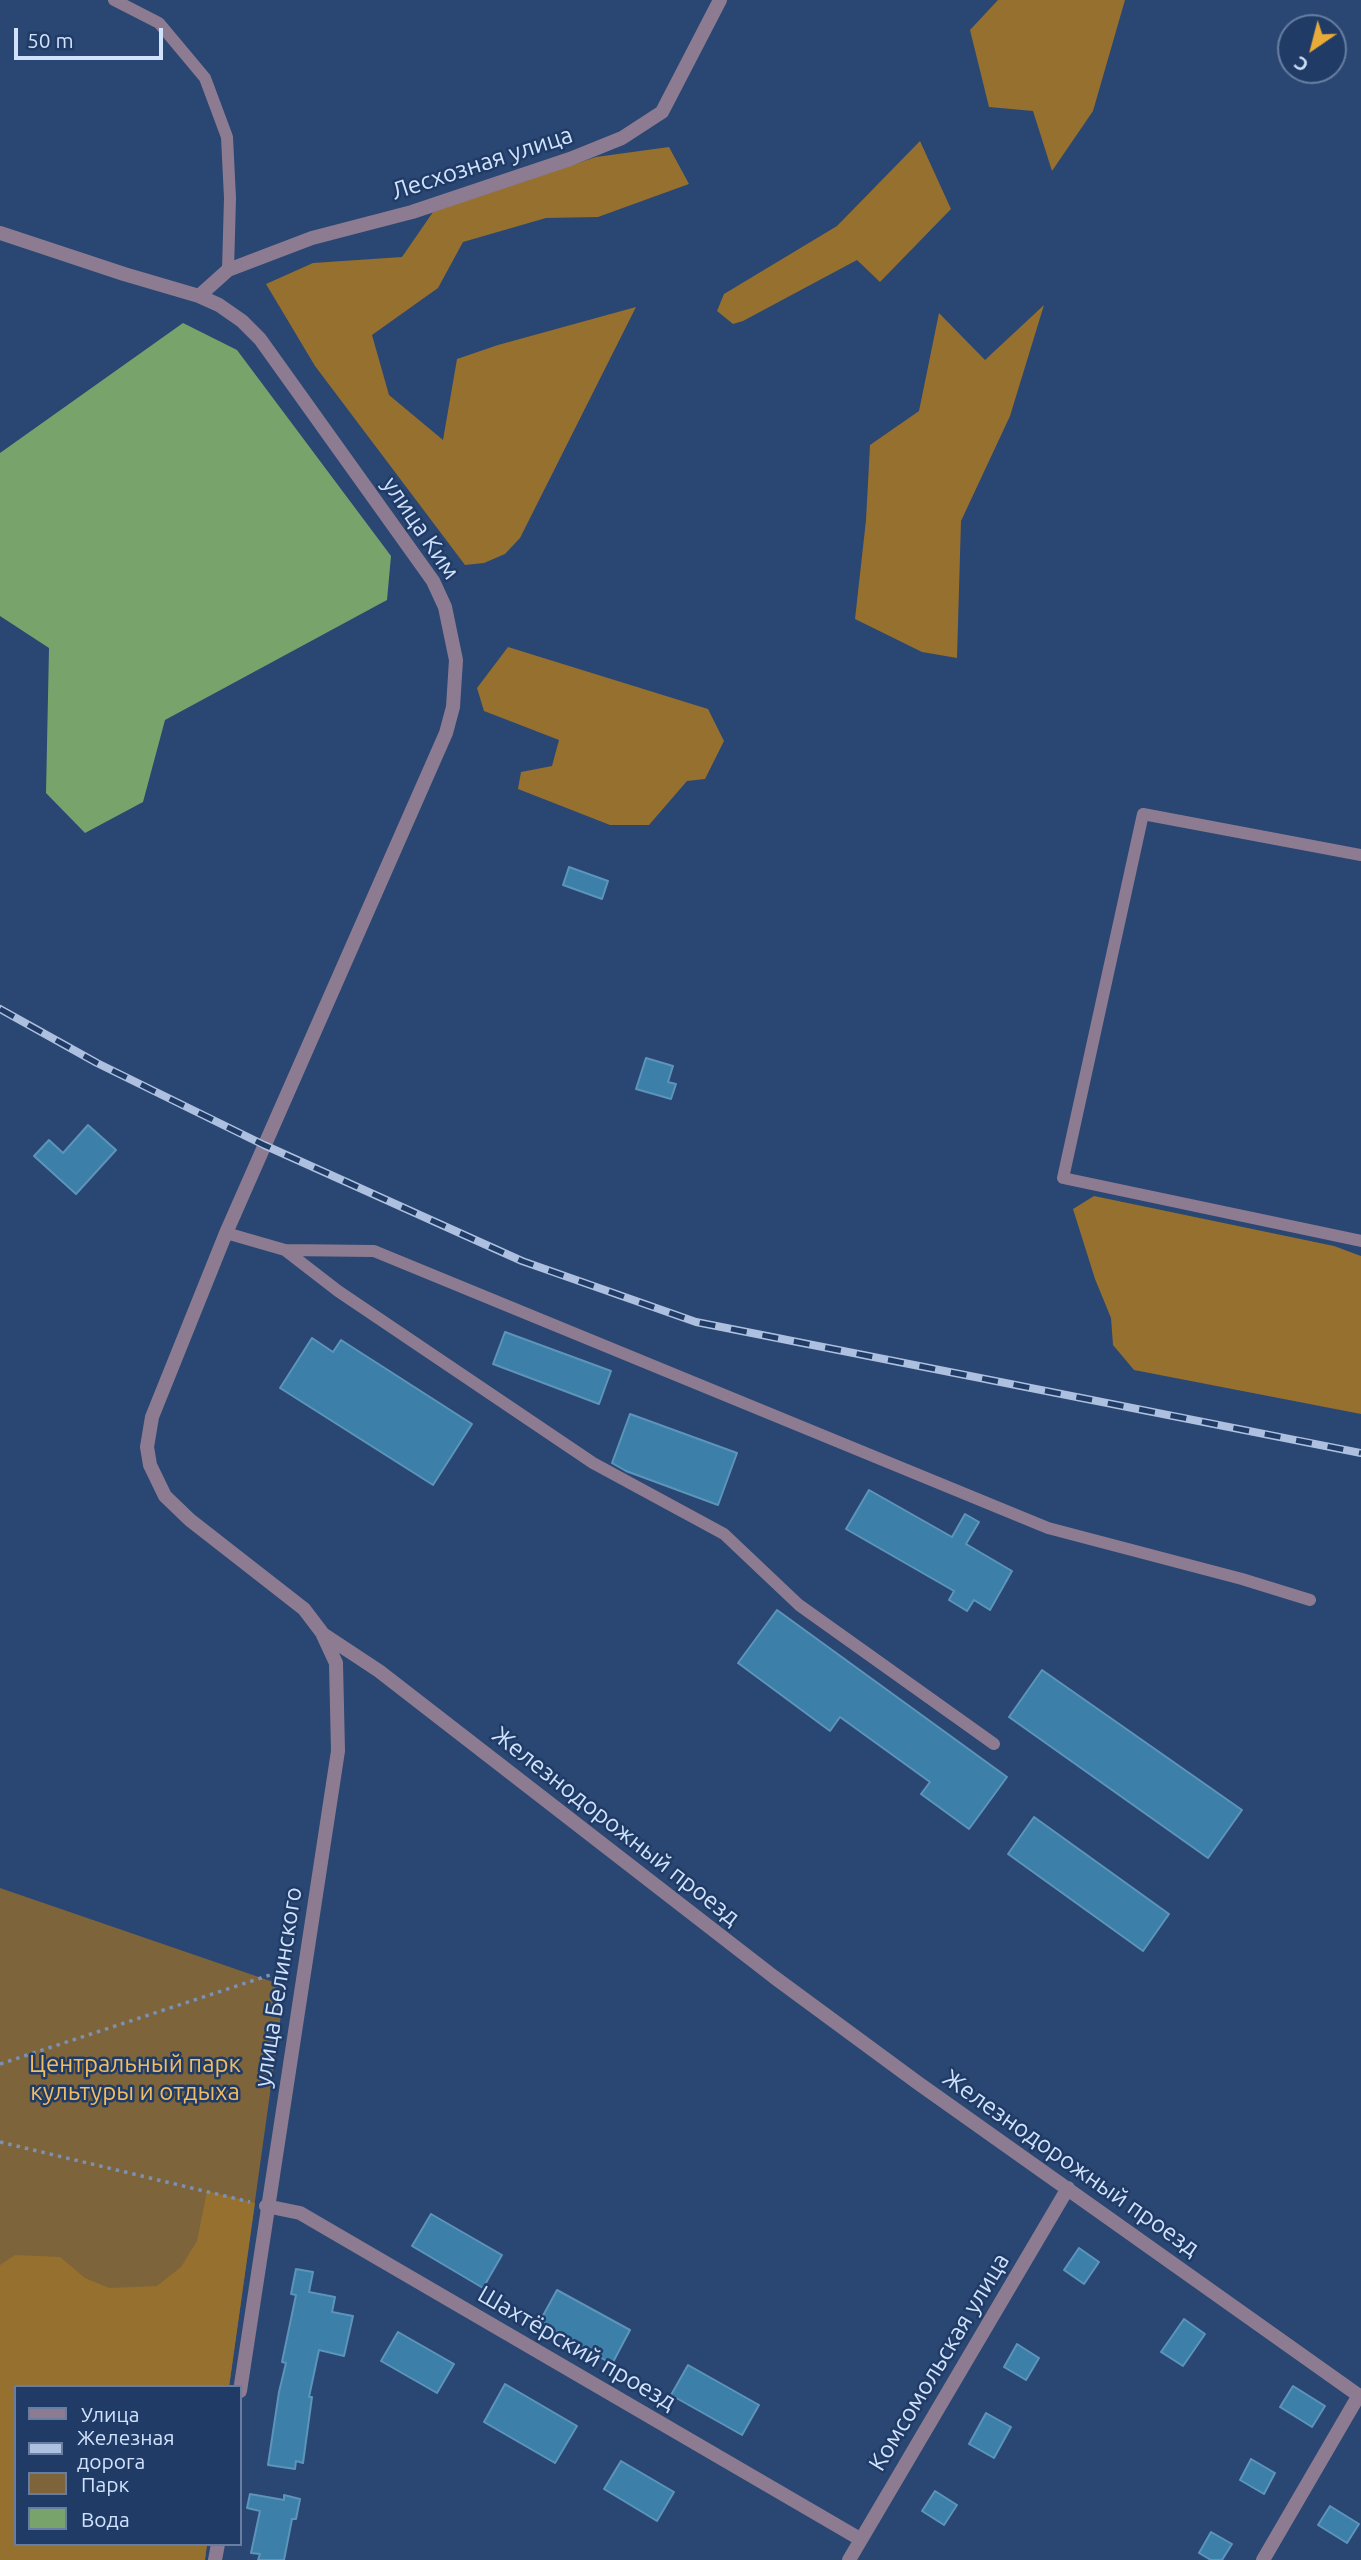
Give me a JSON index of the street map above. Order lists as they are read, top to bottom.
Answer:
{
  "streets": {
    "street": [
      "Лесхозная улица",
      "улица Ким",
      "Железнодорожный проезд",
      "улица Белинского",
      "Шахтёрский проезд",
      "Комсомольская улица"
    ]
  },
  "crossings": [
    ["Лесхозная улица", "улица Ким"],
    ["улица Ким", "Железнодорожный проезд"],
    ["Железнодорожный проезд", "улица Белинского"],
    ["Железнодорожный проезд", "Комсомольская улица"],
    ["улица Белинского", "Шахтёрский проезд"],
    ["Шахтёрский проезд", "Комсомольская улица"]
  ],
  "parks": ["Центральный парк культуры и отдыха"],
  "legend": [
    "Улица",
    "Железная дорога",
    "Парк",
    "Вода"
  ],
  "scale_bar": "50 m",
  "north": "bottom left"
}
